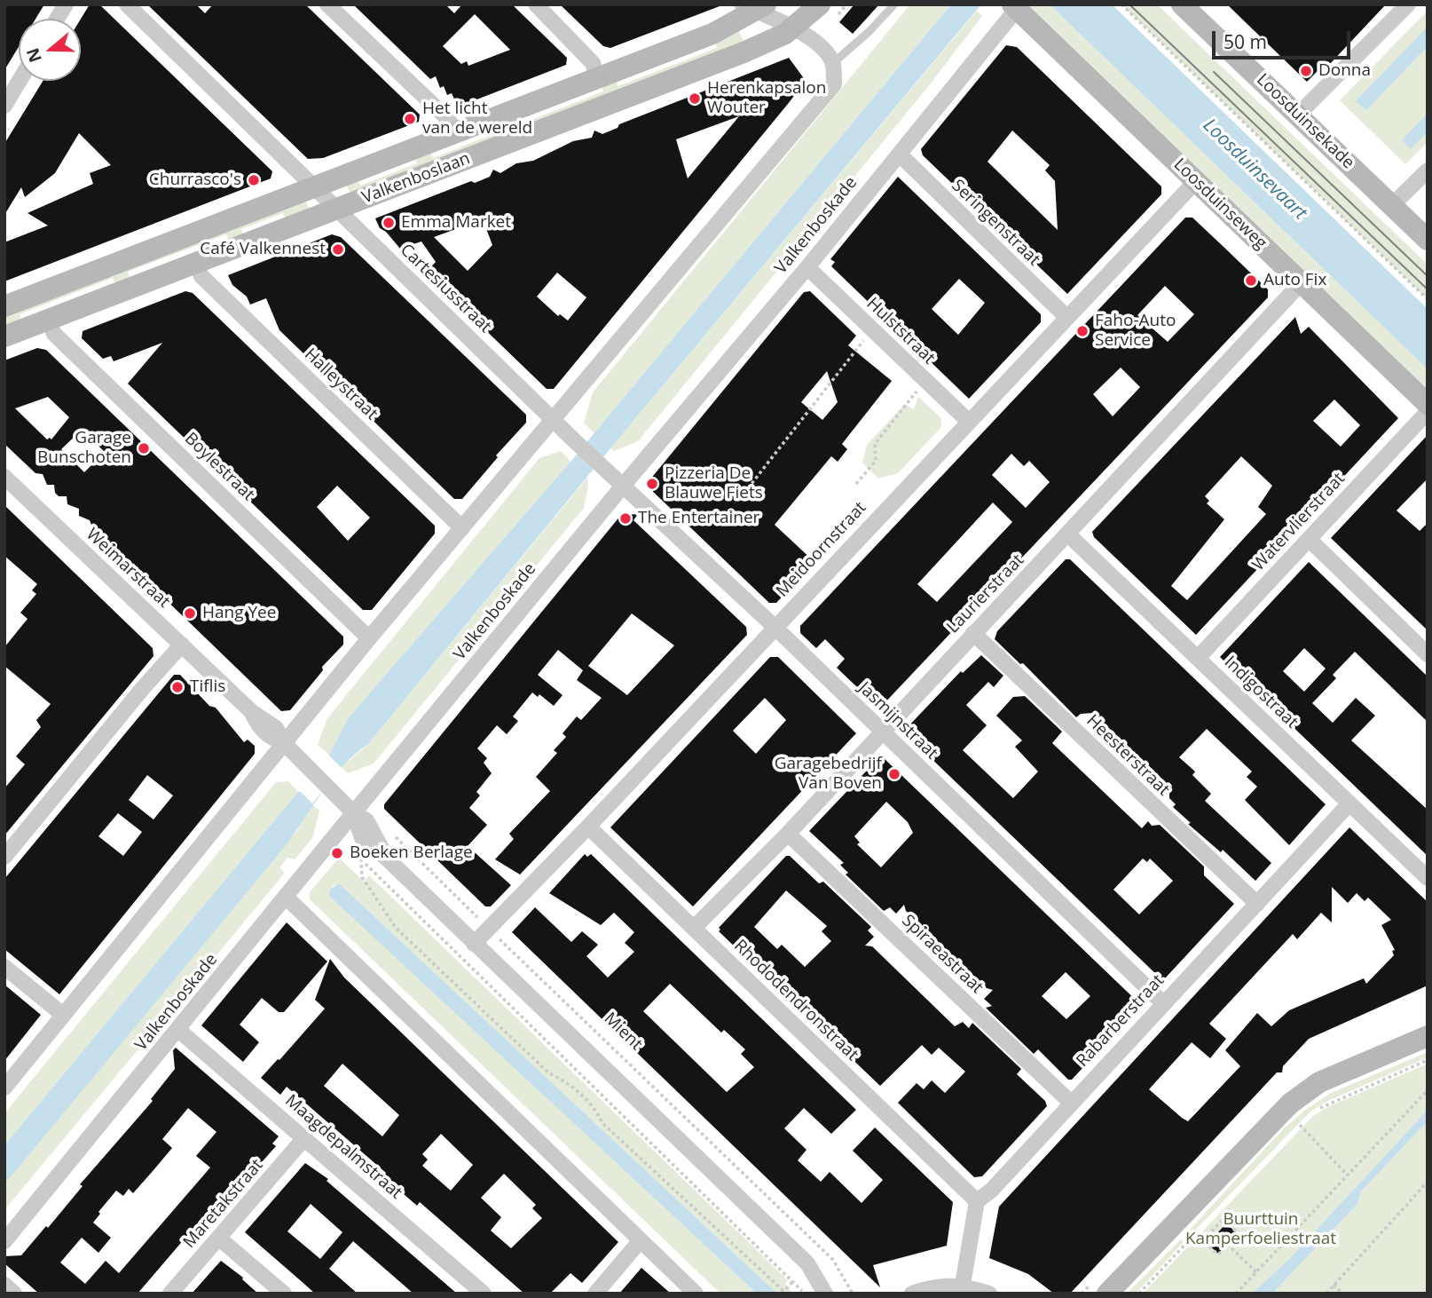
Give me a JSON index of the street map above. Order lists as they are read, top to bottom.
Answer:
{
  "streets": {
    "street": [
      "Loosduinsekade",
      "Valkenboslaan",
      "Loosduinseweg",
      "Seringenstraat",
      "Valkenboskade",
      "Cartesiusstraat",
      "Hulststraat",
      "Halleystraat",
      "Boylestraat",
      "Watervlierstraat",
      "Meidoornstraat",
      "Weimarstraat",
      "Laurierstraat",
      "Indigostraat",
      "Jasmijnstraat",
      "Heesterstraat",
      "Spiraeastraat",
      "Rhododendronstraat",
      "Rabarberstraat",
      "Maagdepalmstraat",
      "Maretakstraat"
    ],
    "path": ["Mient"]
  },
  "crossings": [
    ["Valkenboslaan", "Cartesiusstraat"],
    ["Valkenboslaan", "Halleystraat"],
    ["Valkenboslaan", "Boylestraat"],
    ["Loosduinseweg", "Valkenboskade"],
    ["Loosduinseweg", "Meidoornstraat"],
    ["Loosduinseweg", "Laurierstraat"],
    ["Seringenstraat", "Valkenboskade"],
    ["Seringenstraat", "Meidoornstraat"],
    ["Valkenboskade", "Hulststraat"],
    ["Valkenboskade", "Weimarstraat"],
    ["Valkenboskade", "Jasmijnstraat"],
    ["Valkenboskade", "Maagdepalmstraat"],
    ["Cartesiusstraat", "Jasmijnstraat"],
    ["Hulststraat", "Meidoornstraat"],
    ["Watervlierstraat", "Indigostraat"],
    ["Meidoornstraat", "Jasmijnstraat"],
    ["Meidoornstraat", "Rhododendronstraat"],
    ["Meidoornstraat", "Mient"],
    ["Laurierstraat", "Indigostraat"],
    ["Laurierstraat", "Jasmijnstraat"],
    ["Laurierstraat", "Heesterstraat"],
    ["Laurierstraat", "Spiraeastraat"],
    ["Laurierstraat", "Rhododendronstraat"],
    ["Indigostraat", "Rabarberstraat"],
    ["Jasmijnstraat", "Rabarberstraat"],
    ["Heesterstraat", "Rabarberstraat"],
    ["Spiraeastraat", "Rabarberstraat"],
    ["Rhododendronstraat", "Rabarberstraat"],
    ["Maagdepalmstraat", "Maretakstraat"]
  ],
  "water": ["Loosduinsevaart"],
  "parks": ["Buurttuin Kamperfoeliestraat"],
  "places": [
    "Donna",
    "Herenkapsalon Wouter",
    "Het licht van de wereld",
    "Churrasco's",
    "Emma Market",
    "Café Valkennest",
    "Auto Fix",
    "Faho-Auto Service",
    "Garage Bunschoten",
    "Pizzeria De Blauwe Fiets",
    "The Entertainer",
    "Hang Yee",
    "Tiflis",
    "Garagebedrijf Van Boven",
    "Boeken Berlage"
  ],
  "scale_bar": "50 m",
  "north": "left"
}
